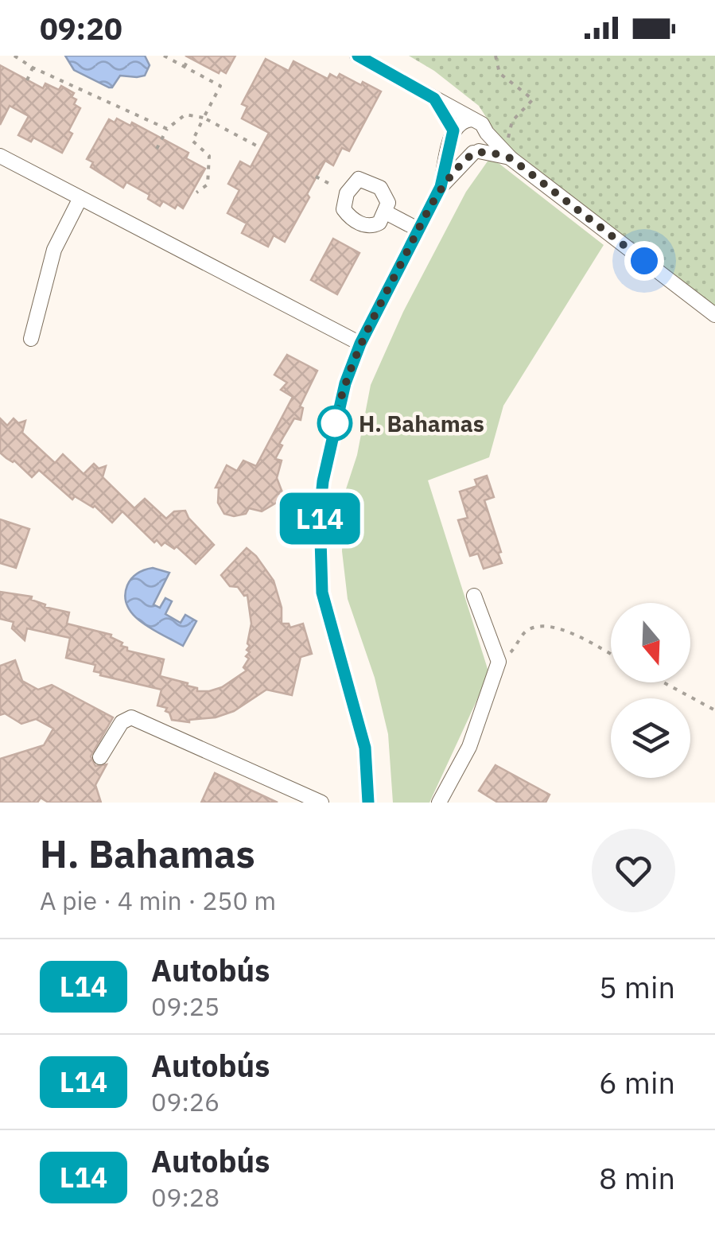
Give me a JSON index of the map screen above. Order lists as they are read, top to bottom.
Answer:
{
  "places": ["H. Bahamas"],
  "lines": ["bus line L14"],
  "north": "bottom",
  "page": {
    "status": "09:20",
    "on_map": "L14",
    "heading": ["H. Bahamas", "A pie · 4 min · 250 m"],
    "list": [
      {
        "mark": "L14",
        "name": "Autobús",
        "note": "09:25",
        "value": "5 min"
      },
      {
        "mark": "L14",
        "name": "Autobús",
        "note": "09:26",
        "value": "6 min"
      },
      {
        "mark": "L14",
        "name": "Autobús",
        "note": "09:28",
        "value": "8 min"
      }
    ]
  }
}
